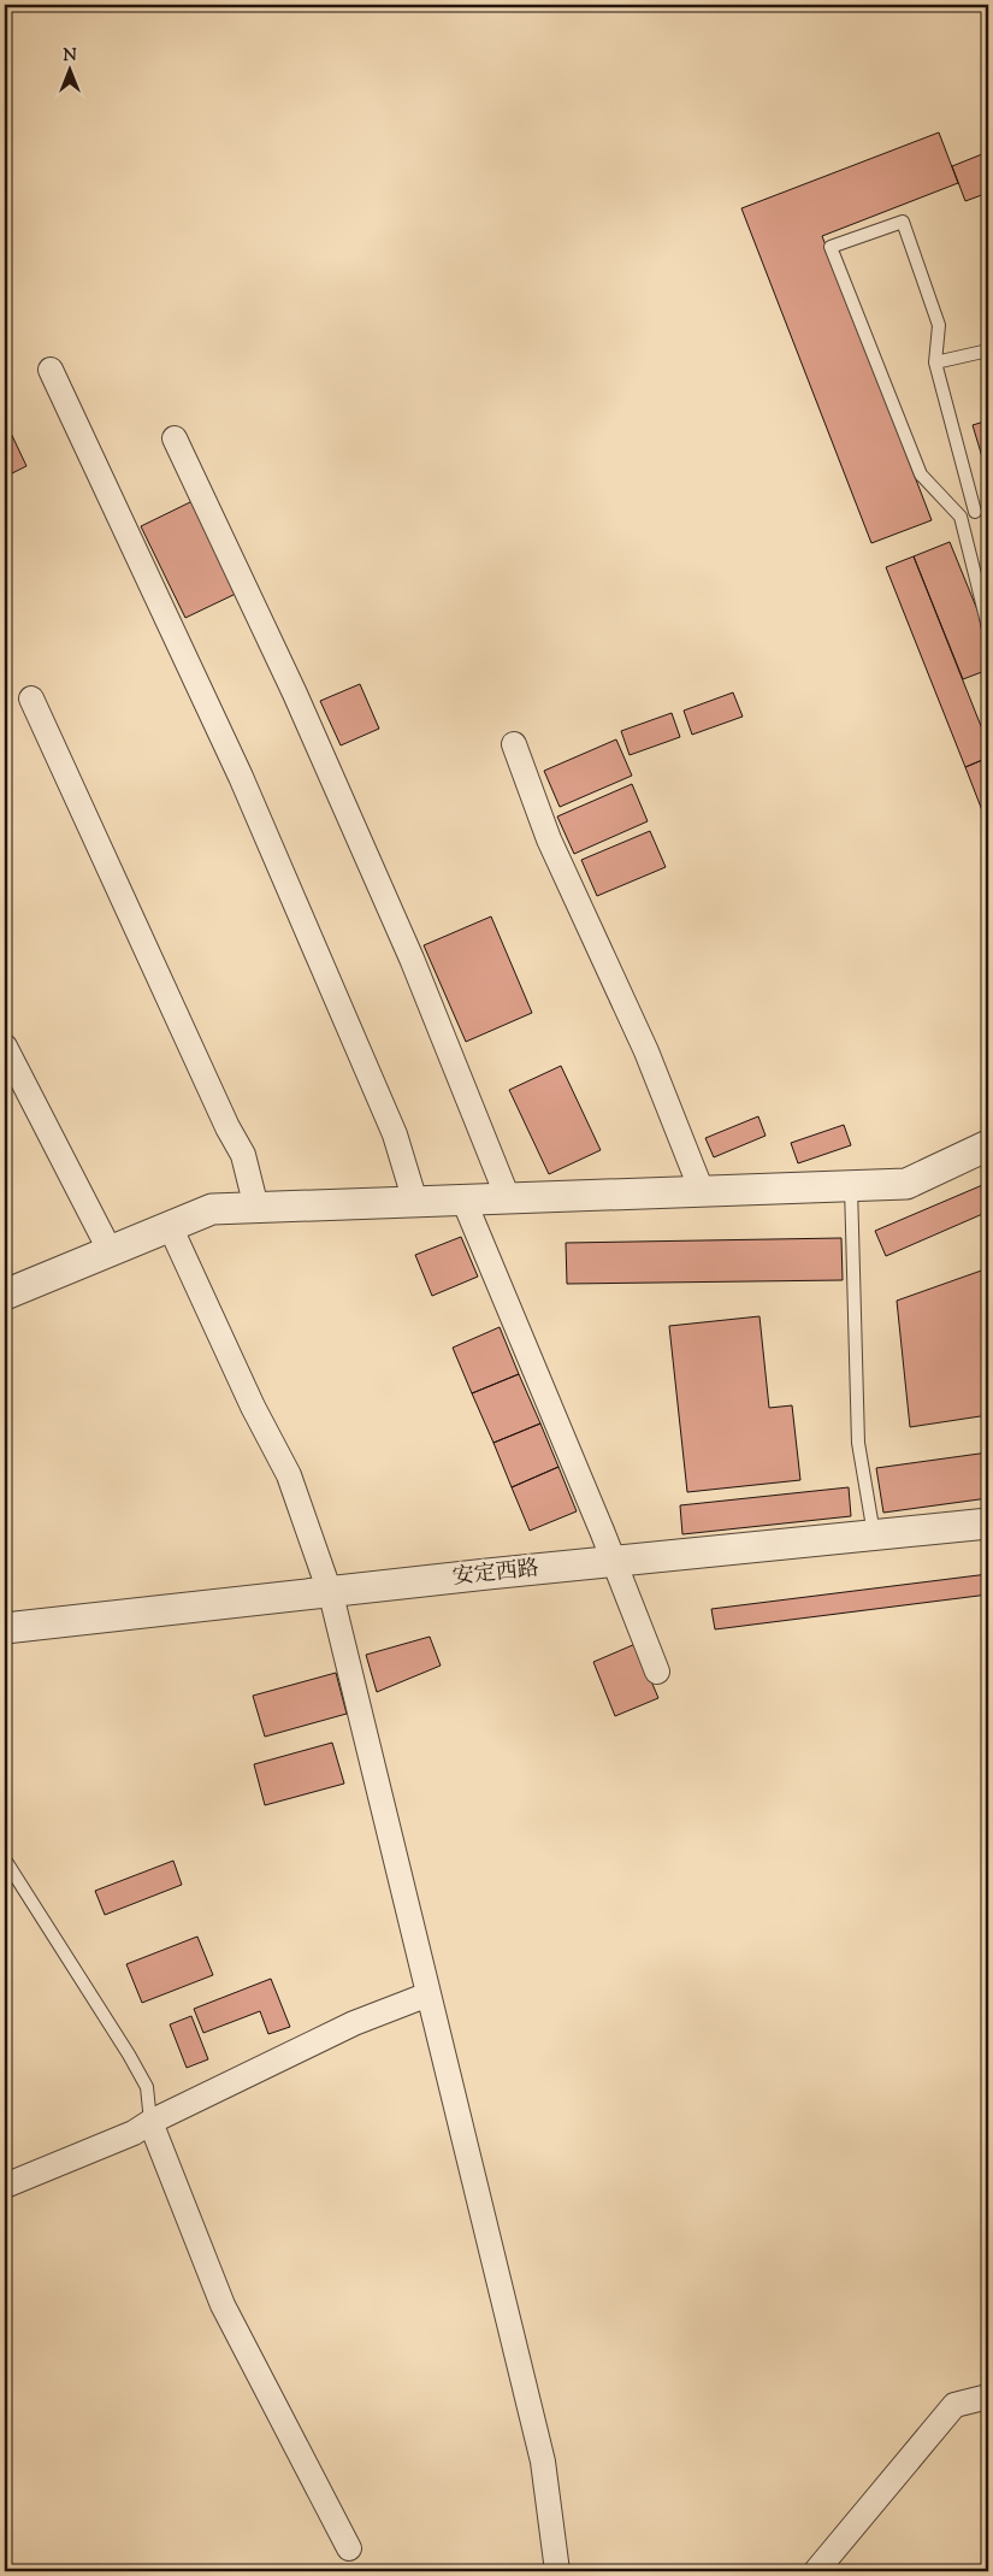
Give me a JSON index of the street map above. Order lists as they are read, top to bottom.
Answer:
{
  "streets": {
    "street": ["安定西路"]
  },
  "north": "top"
}
